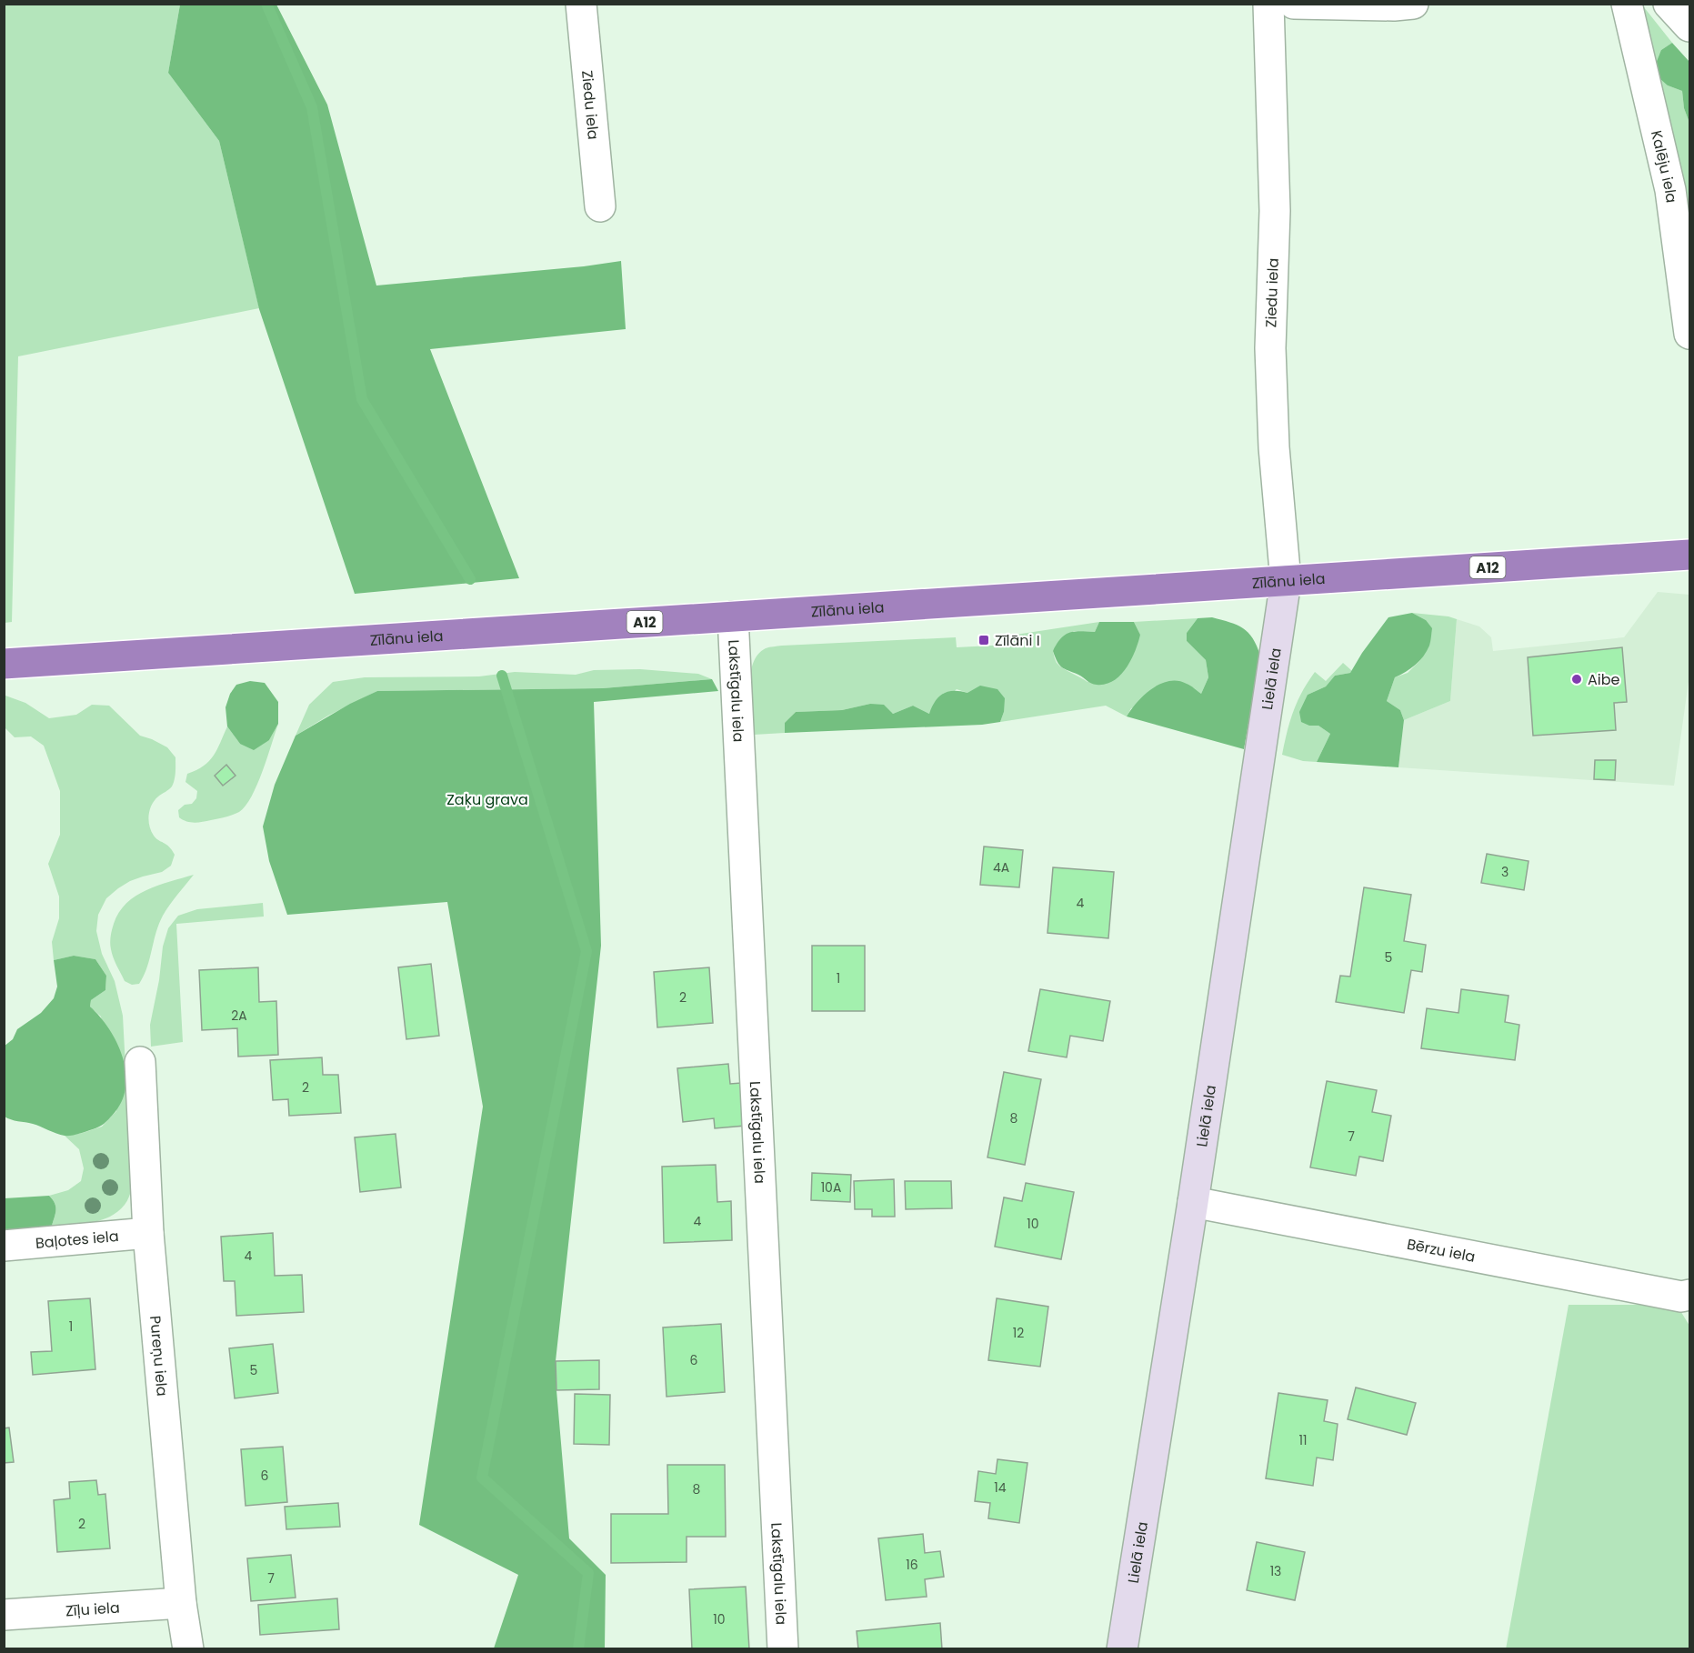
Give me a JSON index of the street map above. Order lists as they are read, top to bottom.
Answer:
{
  "streets": {
    "highway": ["A12", "Zīlānu iela"],
    "street": [
      "Ziedu iela",
      "Kalēju iela",
      "Lielā iela",
      "Lakstīgalu iela",
      "Baļotes iela",
      "Bērzu iela",
      "Pureņu iela",
      "Zīļu iela"
    ]
  },
  "crossings": [
    ["Ziedu iela", "Zīlānu iela"],
    ["Ziedu iela", "Lielā iela"],
    ["Zīlānu iela", "Lielā iela"],
    ["Zīlānu iela", "Lakstīgalu iela"],
    ["Lielā iela", "Bērzu iela"],
    ["Baļotes iela", "Pureņu iela"],
    ["Pureņu iela", "Zīļu iela"]
  ],
  "parks": ["Zaķu grava"],
  "places": {
    "transit": ["Zīlāni I"],
    "other": ["Aibe"]
  },
  "house_numbers": [
    "4A",
    "3",
    "4",
    "5",
    "1",
    "2",
    "2A",
    "2",
    "8",
    "7",
    "10A",
    "4",
    "10",
    "4",
    "1",
    "12",
    "6",
    "5",
    "11",
    "6",
    "14",
    "8",
    "2",
    "16",
    "13",
    "7",
    "10"
  ]
}
